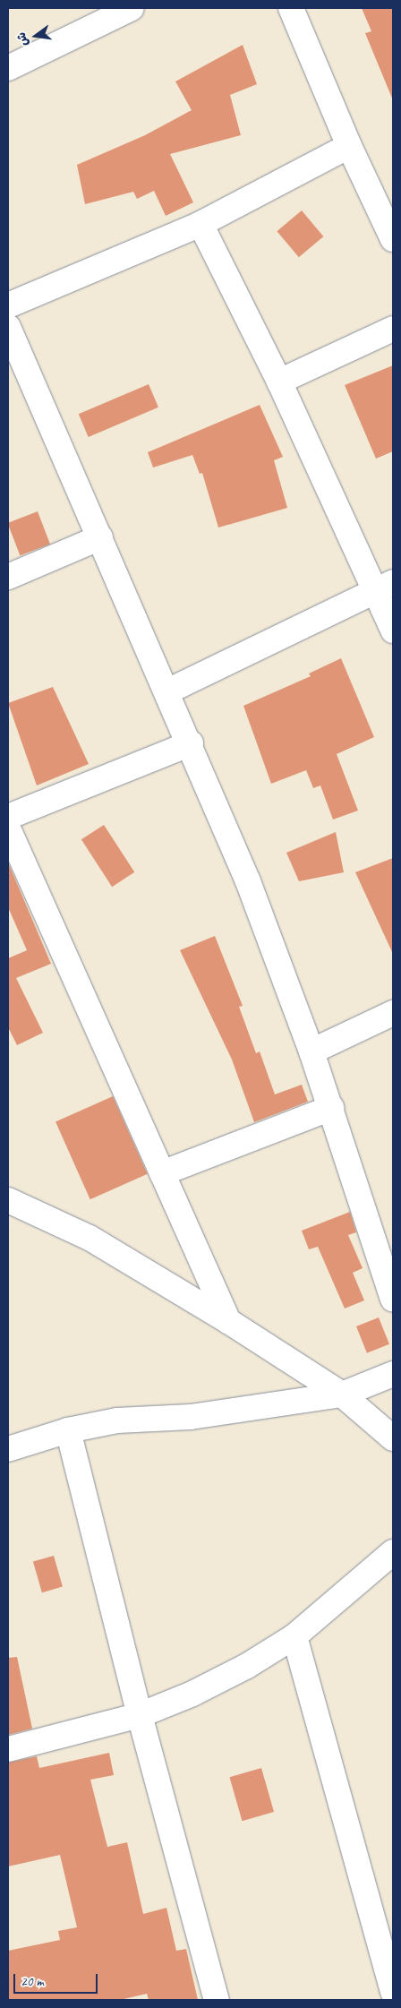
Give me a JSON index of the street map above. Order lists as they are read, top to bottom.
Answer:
{
  "scale_bar": "20 m",
  "north": "left"
}
